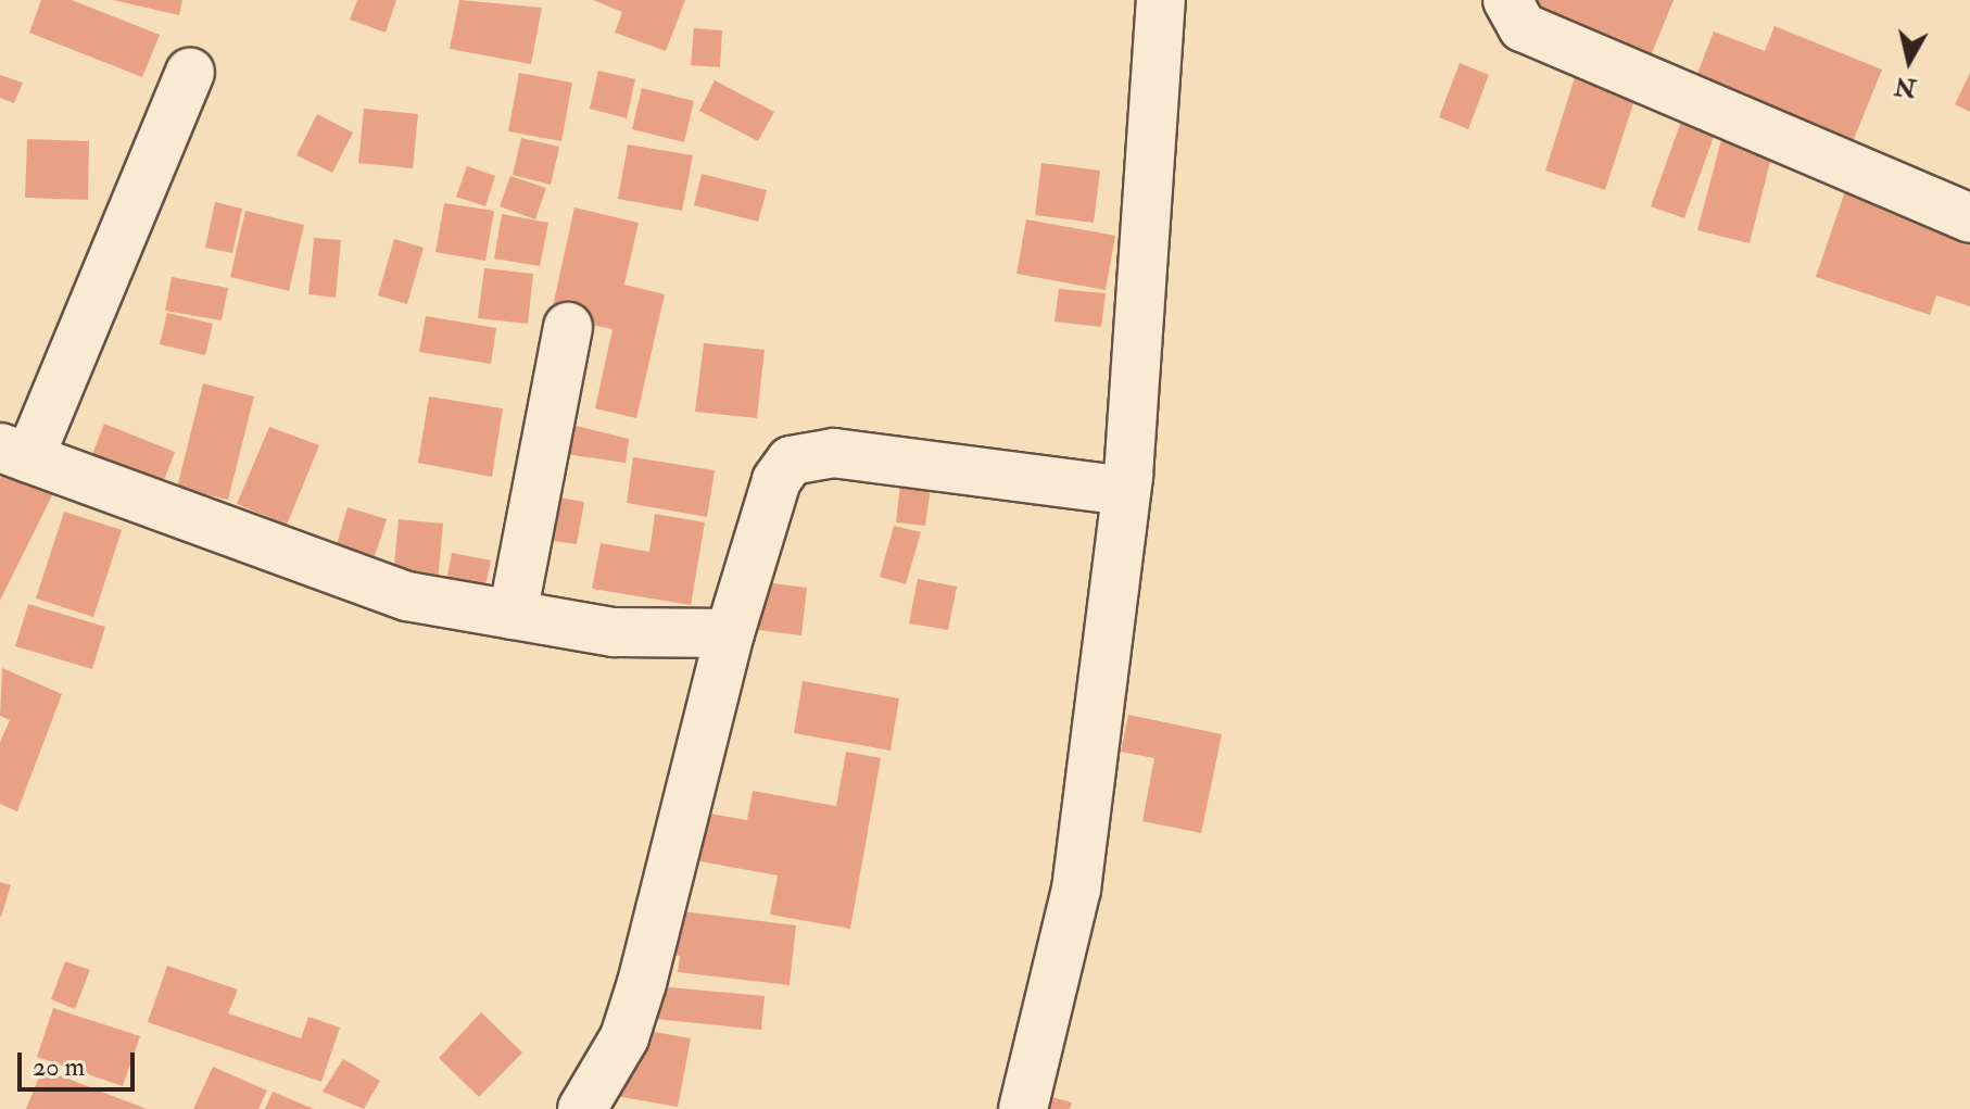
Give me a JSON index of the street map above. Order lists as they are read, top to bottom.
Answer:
{
  "scale_bar": "20 m",
  "north": "bottom"
}
